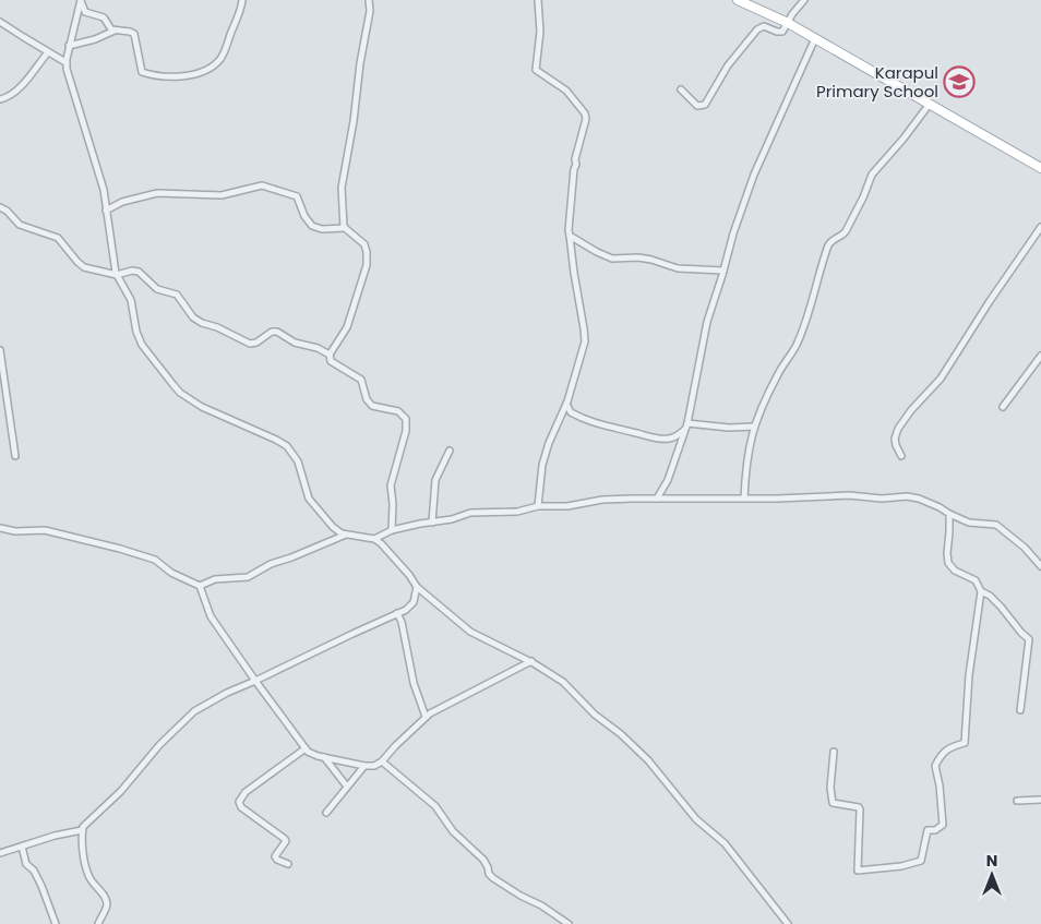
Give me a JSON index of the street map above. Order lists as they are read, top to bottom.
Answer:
{
  "places": {
    "school or university": ["Karapul Primary School"]
  },
  "north": "top"
}
